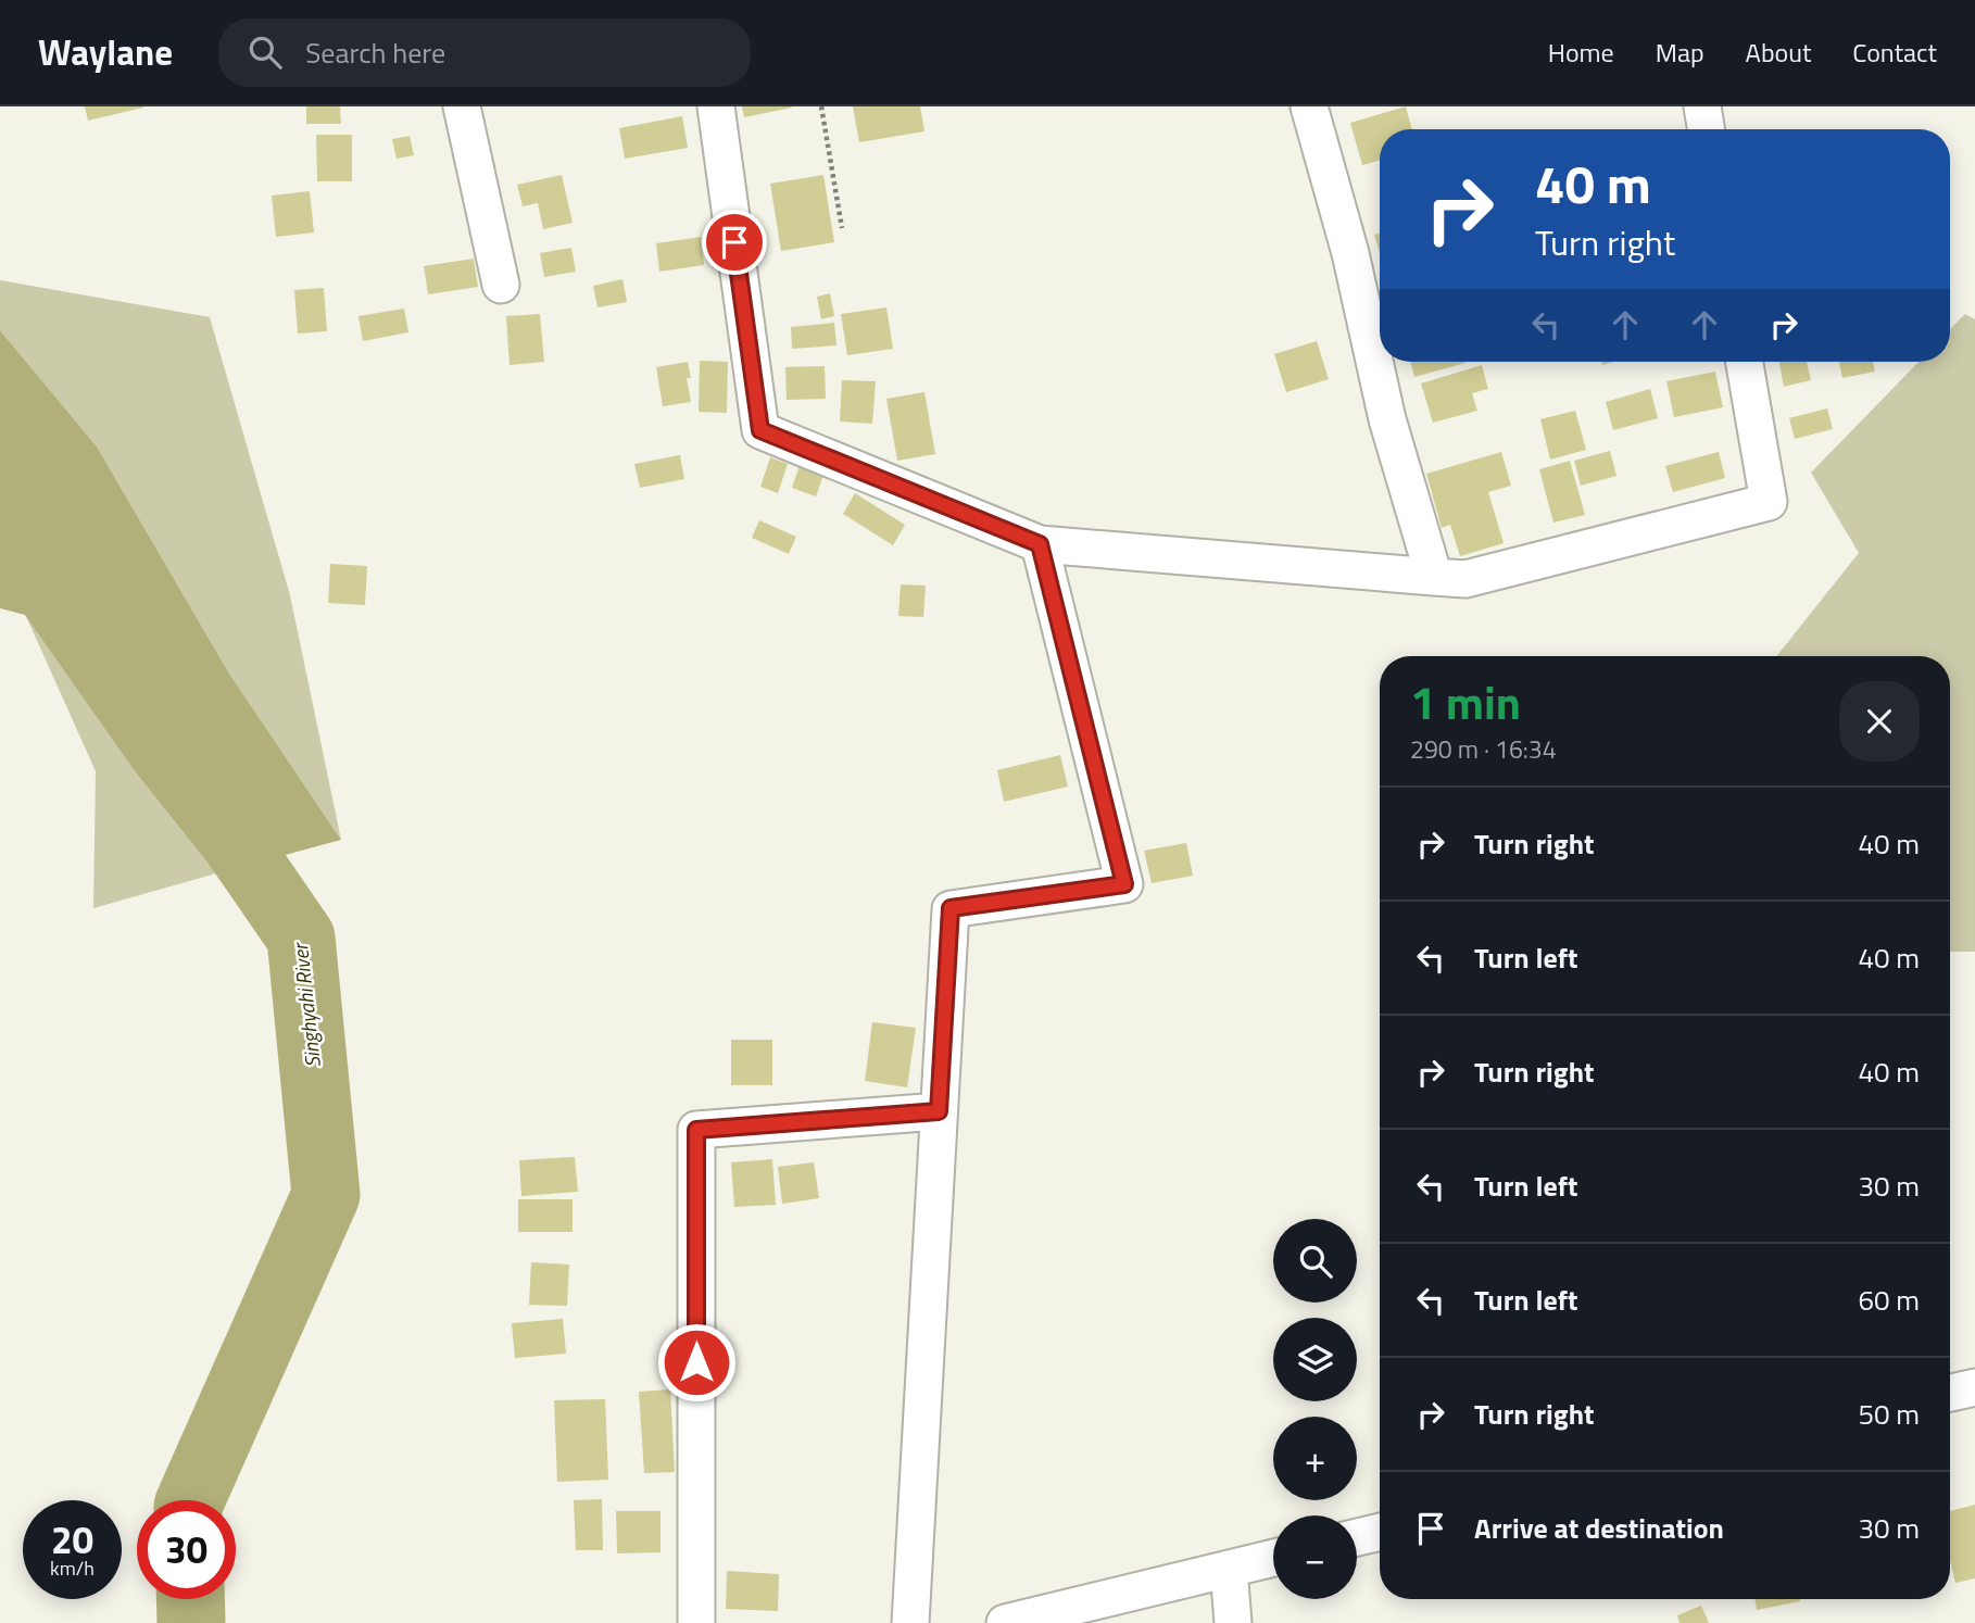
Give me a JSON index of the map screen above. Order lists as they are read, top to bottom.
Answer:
{
  "water": ["Singhyahi River"],
  "page": {
    "header": "Waylane",
    "search": "Search here",
    "nav": [
      "Home",
      "Map",
      "About",
      "Contact"
    ],
    "turn": ["40 m", "Turn right"],
    "heading": ["1 min", "290 m · 16:34"],
    "list": [
      {
        "name": "Turn right",
        "value": "40 m"
      },
      {
        "name": "Turn left",
        "value": "40 m"
      },
      {
        "name": "Turn right",
        "value": "40 m"
      },
      {
        "name": "Turn left",
        "value": "30 m"
      },
      {
        "name": "Turn left",
        "value": "60 m"
      },
      {
        "name": "Turn right",
        "value": "50 m"
      },
      {
        "name": "Arrive at destination",
        "value": "30 m"
      }
    ],
    "map_buttons": ["+", "−"],
    "speed": "20 km/h",
    "limit": "30"
  }
}
